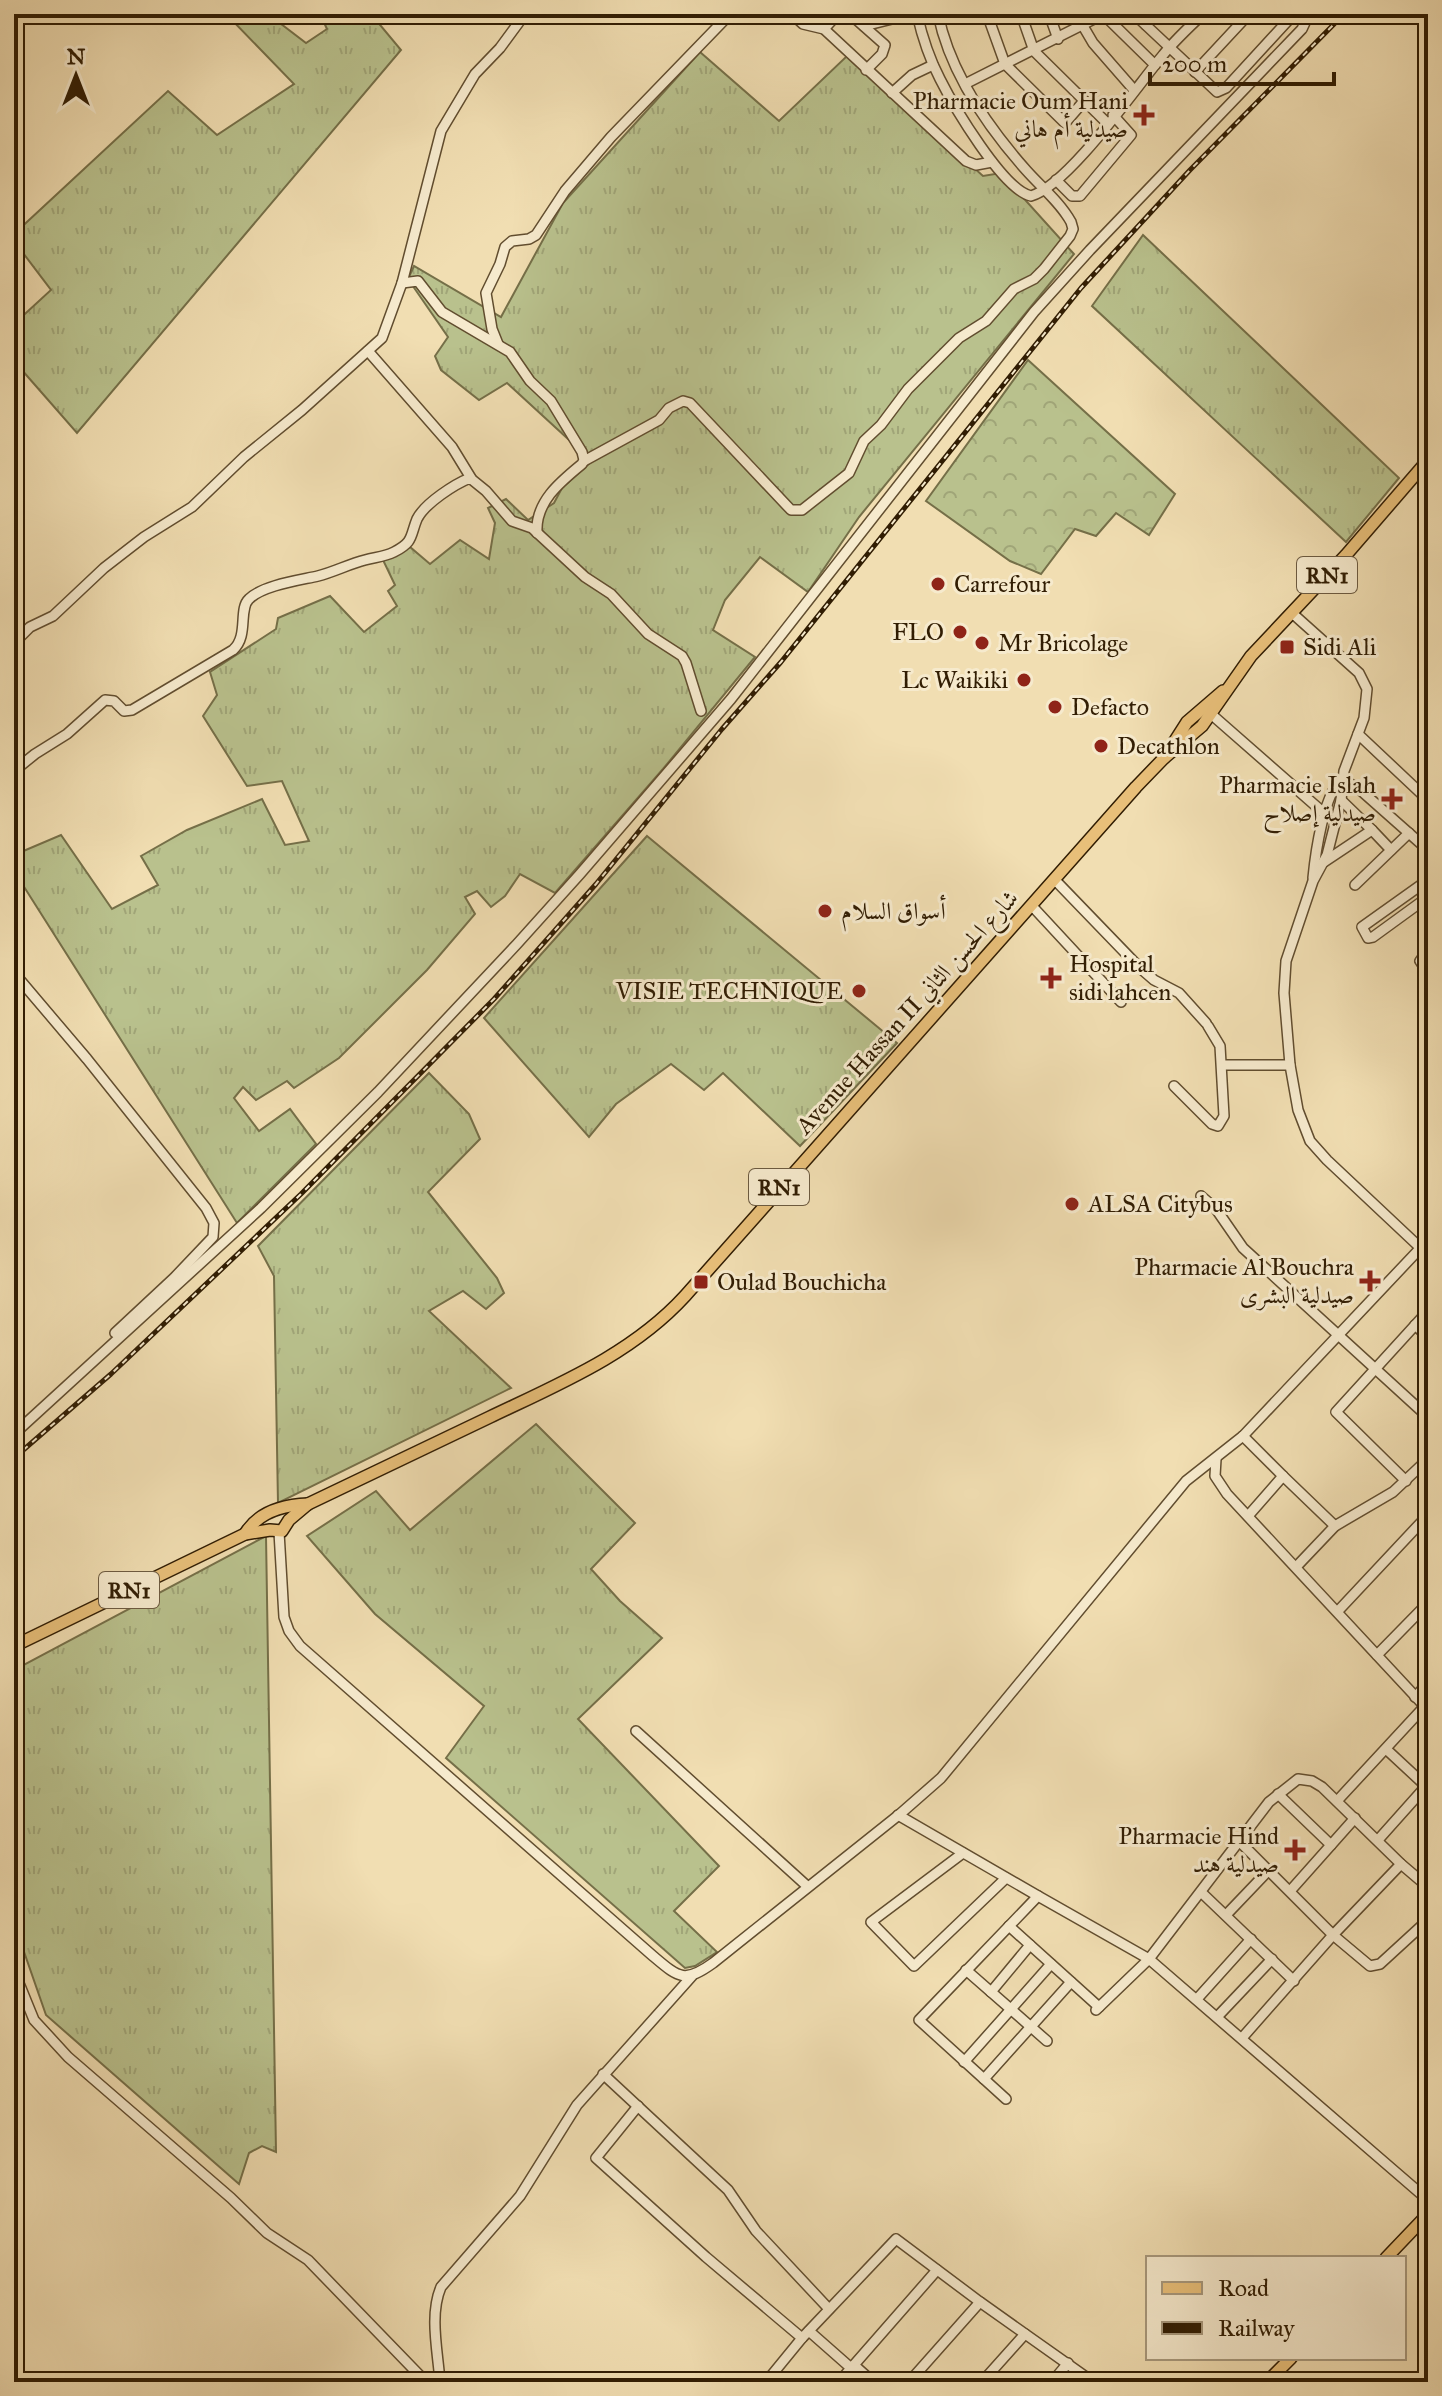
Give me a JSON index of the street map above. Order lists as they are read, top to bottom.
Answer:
{
  "streets": {
    "main road": ["RN1", "Avenue Hassan II شارع الحسن الثاني"]
  },
  "crossings": [
    ["RN1", "Avenue Hassan II شارع الحسن الثاني"]
  ],
  "places": {
    "health": [
      "Pharmacie Oum Hani صيدلية أم هاني",
      "Pharmacie Islah صيدلية إصلاح",
      "Hospital sidi lahcen",
      "Pharmacie Al Bouchra صيدلية البشرى",
      "Pharmacie Hind صيدلية هند"
    ],
    "other": [
      "Carrefour",
      "FLO",
      "Mr Bricolage",
      "Lc Waikiki",
      "Defacto",
      "Decathlon",
      "أسواق السلام",
      "VISIE TECHNIQUE",
      "ALSA Citybus"
    ],
    "transit": ["Sidi Ali", "Oulad Bouchicha"]
  },
  "legend": ["Road", "Railway"],
  "scale_bar": "200 m",
  "north": "top"
}
